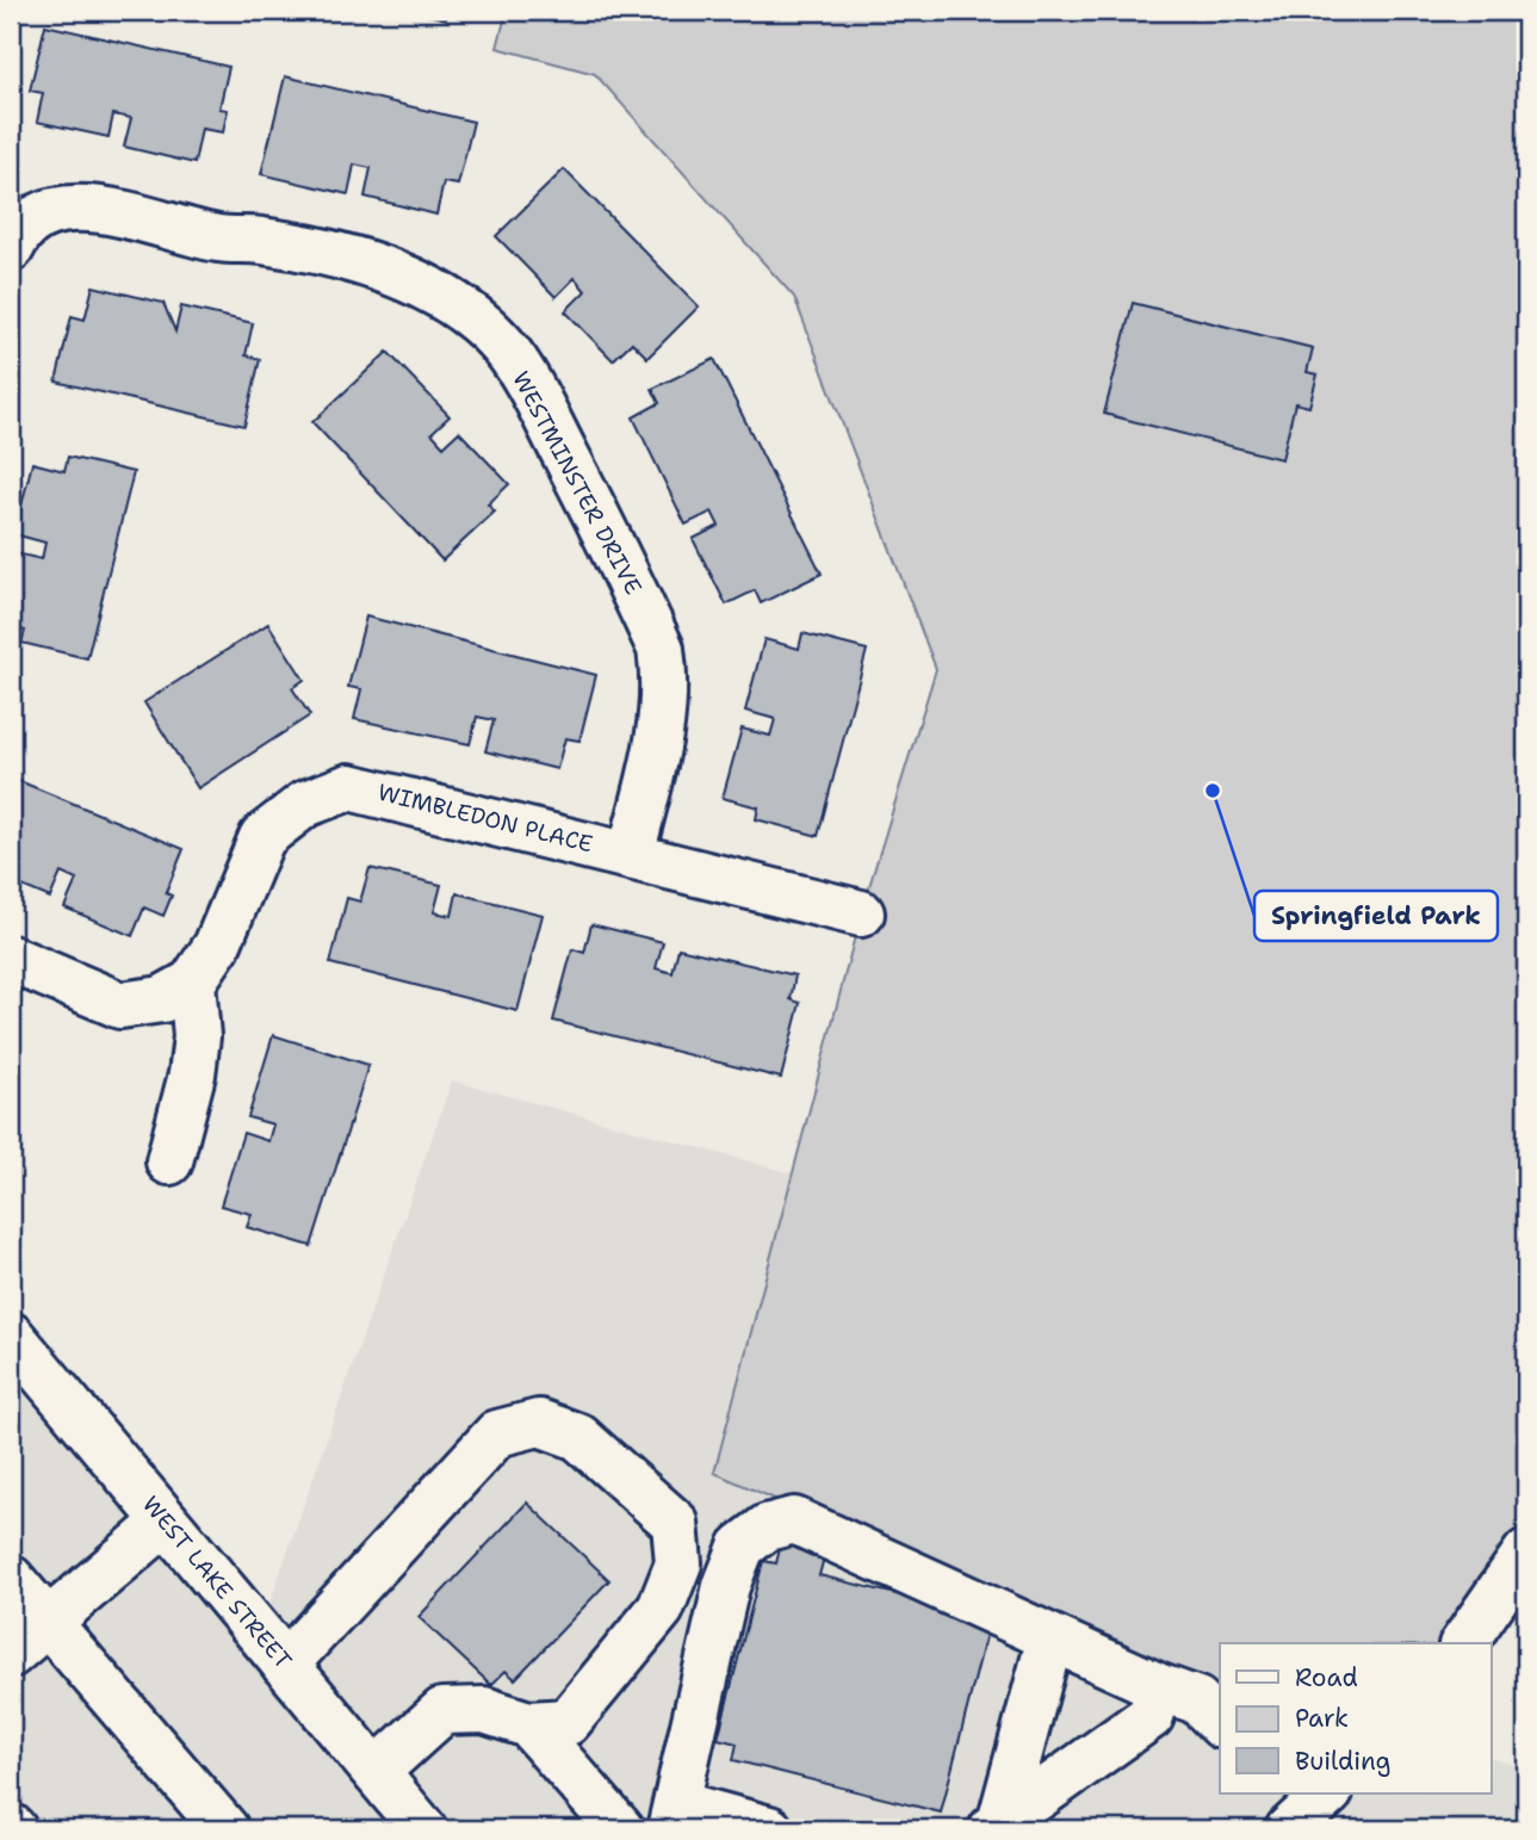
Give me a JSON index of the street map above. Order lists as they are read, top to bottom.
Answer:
{
  "streets": {
    "street": ["WESTMINSTER DRIVE", "WIMBLEDON PLACE", "WEST LAKE STREET"]
  },
  "crossings": [
    ["WESTMINSTER DRIVE", "WIMBLEDON PLACE"]
  ],
  "places": ["Springfield Park"],
  "legend": ["Road", "Park", "Building"]
}
